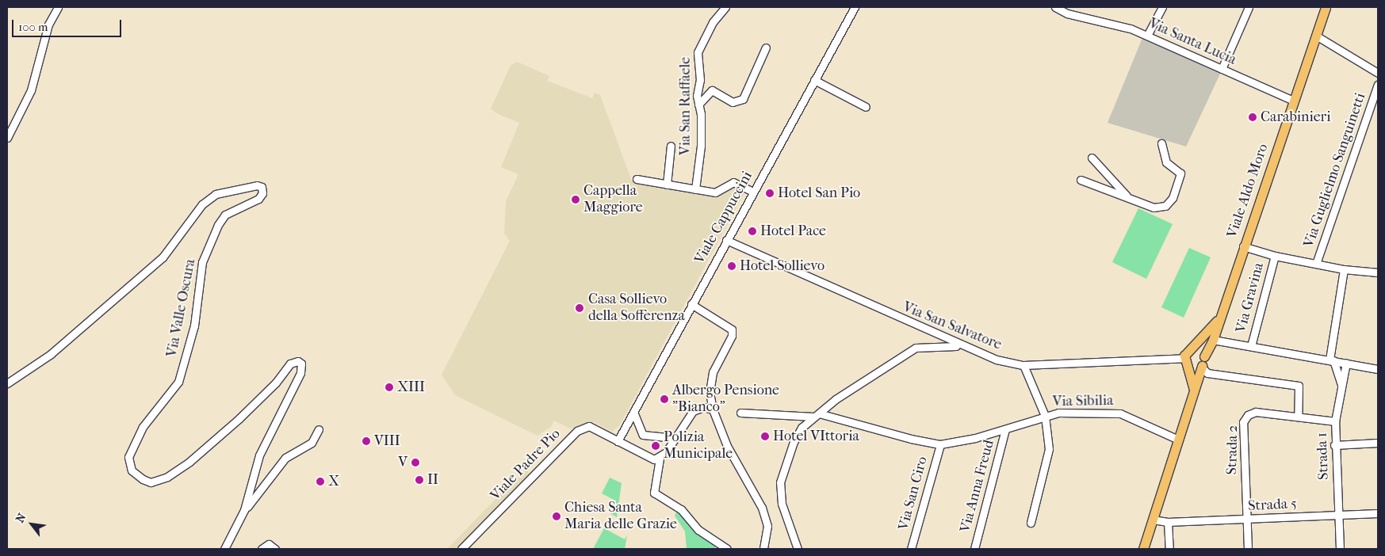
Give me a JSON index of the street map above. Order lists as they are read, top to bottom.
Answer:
{
  "streets": {
    "main road": ["Viale Aldo Moro"],
    "street": [
      "Via Santa Lucia",
      "Via San Raffaele",
      "Via Guglielmo Sanguinetti",
      "Viale Cappuccini",
      "Via Gravina",
      "Via Valle Oscura",
      "Via San Salvatore",
      "Via Sibilia",
      "Strada 2",
      "Strada 1",
      "Viale Padre Pio",
      "Via Anna Freud",
      "Via San Ciro",
      "Strada 5"
    ]
  },
  "crossings": [
    ["Via Santa Lucia", "Viale Aldo Moro"],
    ["Viale Aldo Moro", "Via San Salvatore"],
    ["Viale Aldo Moro", "Via Sibilia"],
    ["Viale Aldo Moro", "Strada 5"],
    ["Viale Cappuccini", "Via San Salvatore"],
    ["Viale Cappuccini", "Viale Padre Pio"],
    ["Strada 2", "Strada 1"],
    ["Strada 2", "Strada 5"],
    ["Strada 1", "Strada 5"]
  ],
  "places": [
    "Carabinieri",
    "Hotel San Pio",
    "Cappella Maggiore",
    "Hotel Pace",
    "Hotel Sollievo",
    "Casa Sollievo della Sofferenza",
    "XIII",
    "Albergo Pensione \"Bianco\"",
    "Hotel VIttoria",
    "VIII",
    "Polizia Municipale",
    "V",
    "II",
    "X",
    "Chiesa Santa Maria delle Grazie"
  ],
  "scale_bar": "100 m",
  "north": "top left"
}
